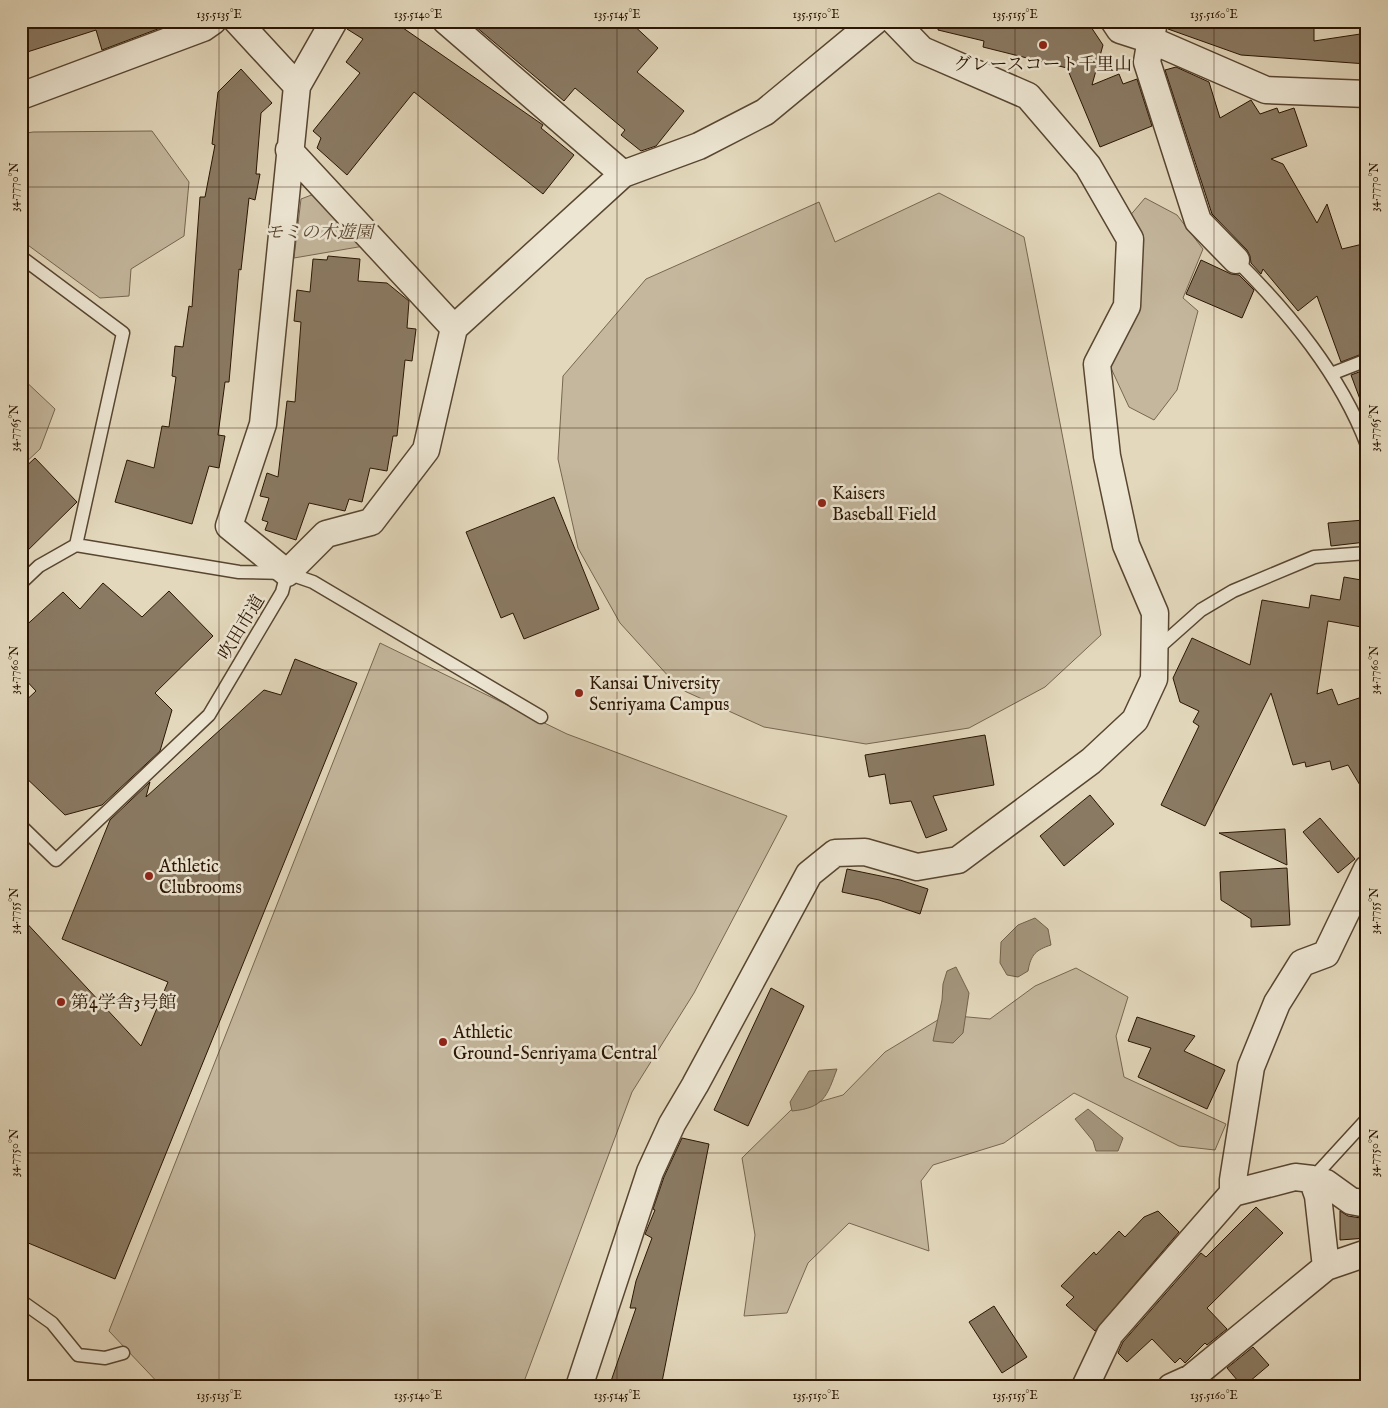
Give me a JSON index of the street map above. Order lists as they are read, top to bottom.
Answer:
{
  "streets": {
    "lane": ["吹田市道"]
  },
  "parks": ["モミの木遊園"],
  "places": [
    "グレースコート千里山",
    "Kaisers Baseball Field",
    "Kansai University Senriyama Campus",
    "Athletic Clubrooms",
    "第4学舎3号館",
    "Athletic Ground-Senriyama Central"
  ],
  "coordinates": [
    "135.5135°E",
    "135.5140°E",
    "135.5145°E",
    "135.5150°E",
    "135.5155°E",
    "135.5160°E",
    "34.7770°N",
    "34.7765°N",
    "34.7760°N",
    "34.7755°N",
    "34.7750°N"
  ]
}
